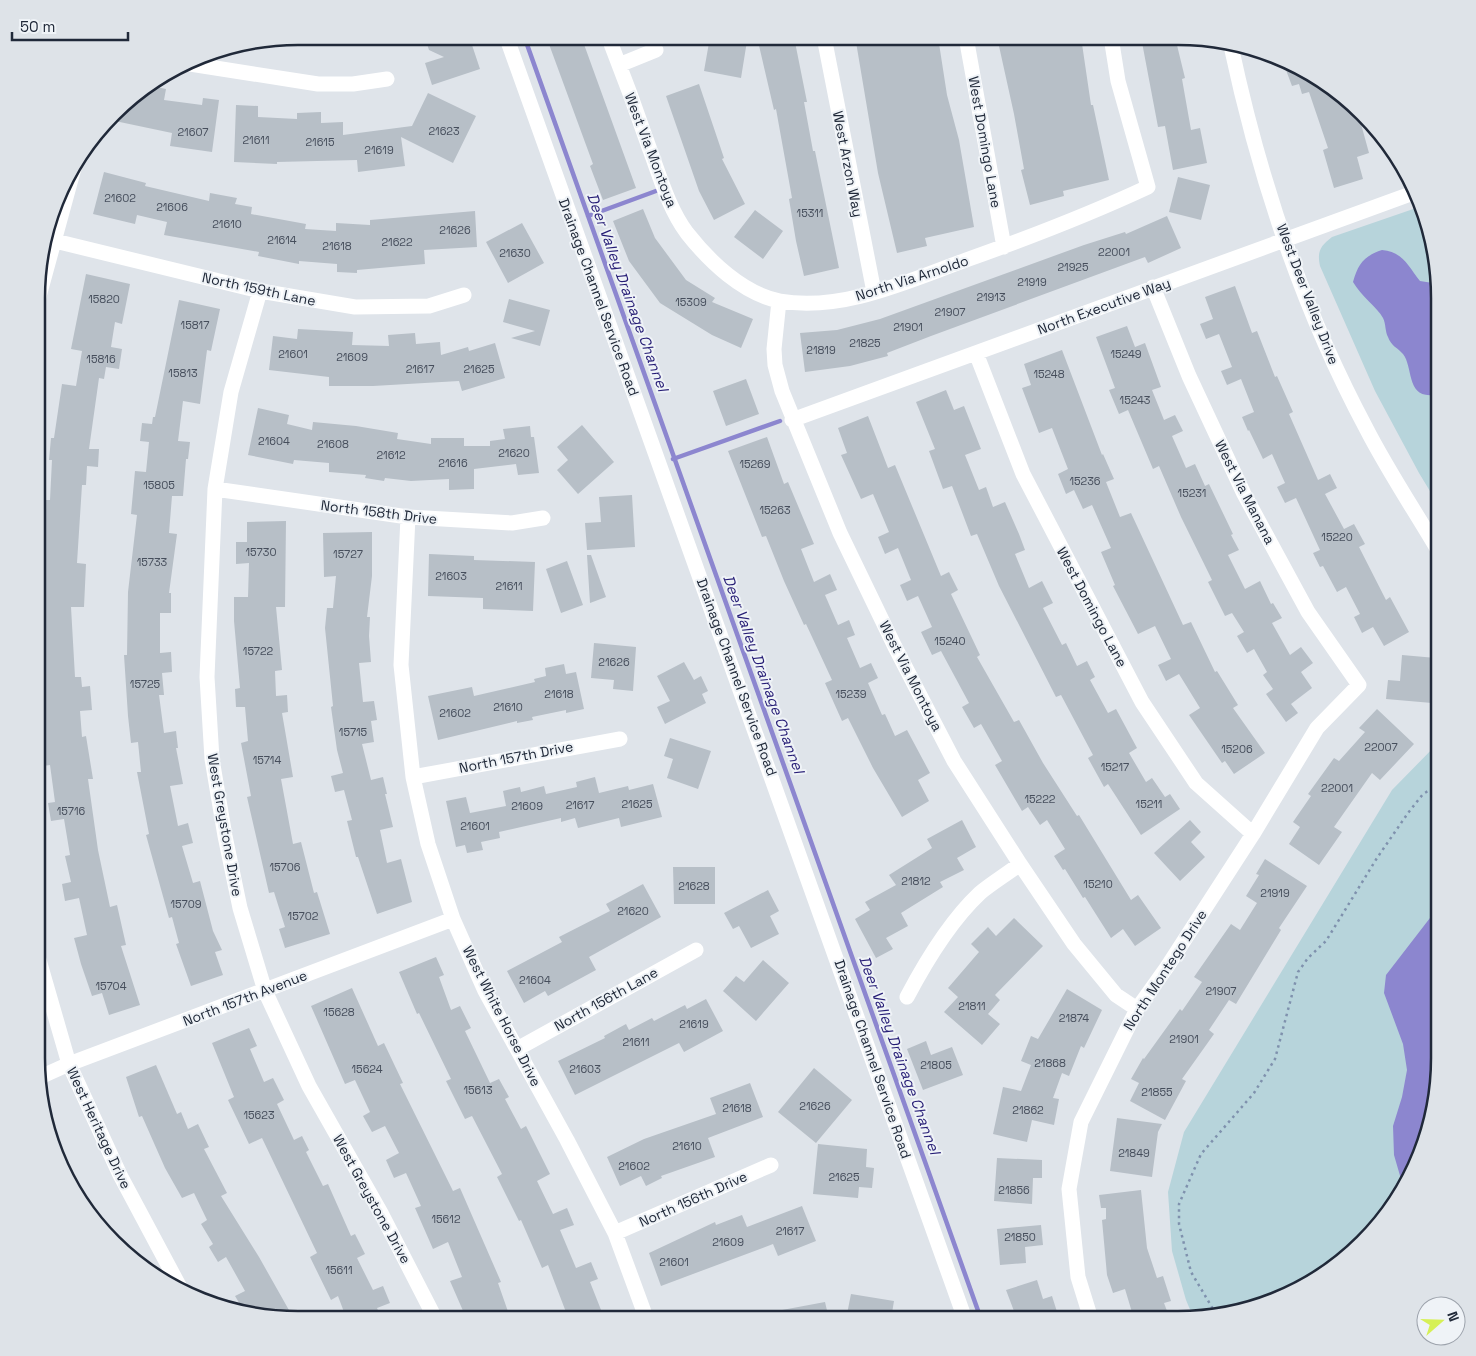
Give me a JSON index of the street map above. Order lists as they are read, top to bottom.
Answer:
{
  "streets": {
    "street": [
      "West Domingo Lane",
      "West Via Montoya",
      "West Arzon Way",
      "North Via Arnoldo",
      "North 159th Lane",
      "West Deer Valley Drive",
      "Drainage Channel Service Road",
      "North Executive Way",
      "West Via Manana",
      "North 158th Drive",
      "North 157th Drive",
      "West Greystone Drive",
      "North Montego Drive",
      "North 157th Avenue",
      "North 156th Lane",
      "West White Horse Drive",
      "West Heritage Drive",
      "North 156th Drive"
    ]
  },
  "crossings": [
    ["West Domingo Lane", "North Via Arnoldo"],
    ["West Domingo Lane", "North Executive Way"],
    ["West Domingo Lane", "North Montego Drive"],
    ["West Via Montoya", "North Via Arnoldo"],
    ["West Via Montoya", "North Executive Way"],
    ["West Via Montoya", "North Montego Drive"],
    ["West Arzon Way", "North Via Arnoldo"],
    ["North 159th Lane", "West Greystone Drive"],
    ["West Deer Valley Drive", "North Executive Way"],
    ["North Executive Way", "West Via Manana"],
    ["West Via Manana", "North Montego Drive"],
    ["North 158th Drive", "West Greystone Drive"],
    ["North 158th Drive", "West White Horse Drive"],
    ["North 157th Drive", "West White Horse Drive"],
    ["West Greystone Drive", "North 157th Avenue"],
    ["North 157th Avenue", "West White Horse Drive"],
    ["North 157th Avenue", "West Heritage Drive"],
    ["North 156th Lane", "West White Horse Drive"],
    ["West White Horse Drive", "North 156th Drive"]
  ],
  "water": ["Deer Valley Drainage Channel"],
  "house_numbers": [
    "21623",
    "21607",
    "21611",
    "21615",
    "21619",
    "21602",
    "21606",
    "15311",
    "21610",
    "21626",
    "21614",
    "21622",
    "21618",
    "22001",
    "21630",
    "21925",
    "21919",
    "21913",
    "15820",
    "15309",
    "21907",
    "15817",
    "21901",
    "21825",
    "21819",
    "21601",
    "15249",
    "21609",
    "15816",
    "21617",
    "21625",
    "15813",
    "15248",
    "15243",
    "21604",
    "21608",
    "21620",
    "21612",
    "21616",
    "15269",
    "15236",
    "15805",
    "15231",
    "15263",
    "15220",
    "15730",
    "15727",
    "15733",
    "21603",
    "21611",
    "15240",
    "15722",
    "21626",
    "15725",
    "21618",
    "15239",
    "21610",
    "21602",
    "15715",
    "22007",
    "15206",
    "15714",
    "15217",
    "22001",
    "15222",
    "21625",
    "15211",
    "21617",
    "21609",
    "15716",
    "21601",
    "15706",
    "21812",
    "15210",
    "21628",
    "21919",
    "15709",
    "21620",
    "15702",
    "21604",
    "15704",
    "21907",
    "21811",
    "15628",
    "21874",
    "21619",
    "21901",
    "21611",
    "21868",
    "21805",
    "15624",
    "21603",
    "15613",
    "21855",
    "21626",
    "21618",
    "21862",
    "15623",
    "21610",
    "21849",
    "21602",
    "21625",
    "21856",
    "15612",
    "21617",
    "21850",
    "21609",
    "21601",
    "15611"
  ],
  "scale_bar": "50 m",
  "north": "right"
}
